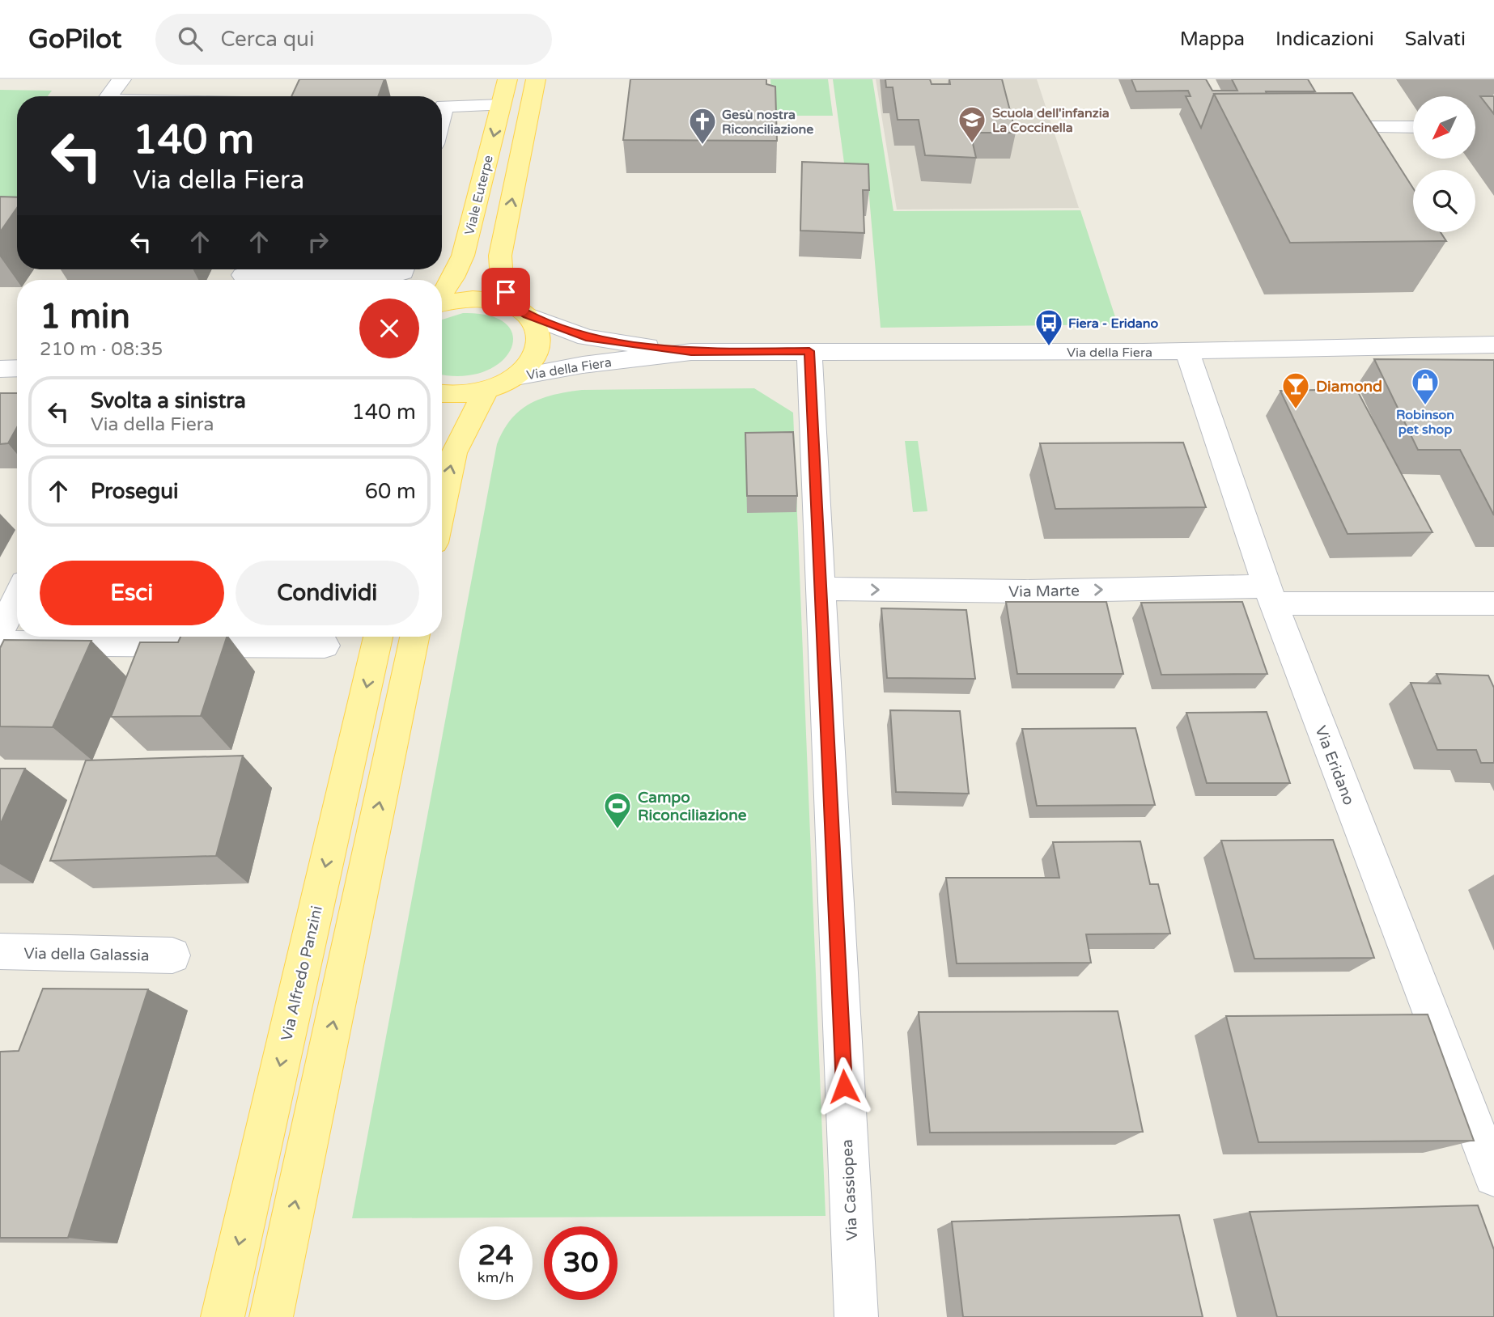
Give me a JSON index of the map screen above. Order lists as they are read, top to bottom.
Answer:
{
  "streets": {
    "main road": ["Viale Euterpe", "Via Alfredo Panzini"],
    "street": [
      "Via della Fiera",
      "Via Marte",
      "Via Eridano",
      "Via della Galassia",
      "Via Cassiopea"
    ]
  },
  "crossings": [
    ["Via della Fiera", "Via Eridano"],
    ["Via della Fiera", "Via Cassiopea"],
    ["Via Marte", "Via Eridano"],
    ["Via Marte", "Via Cassiopea"]
  ],
  "one_way": ["Via Marte"],
  "places": {
    "school or university": ["Scuola dell'infanzia La Coccinella"],
    "church": ["Gesù nostra Riconciliazione"],
    "bus stop": ["Fiera - Eridano"],
    "shop": ["Robinson pet shop"],
    "bar": ["Diamond"],
    "sports": ["Campo Riconciliazione"]
  },
  "north": "bottom left",
  "page": {
    "header": "GoPilot",
    "search": "Cerca qui",
    "nav": ["Mappa", "Indicazioni", "Salvati"],
    "turn": ["140 m", "Via della Fiera"],
    "heading": ["1 min", "210 m · 08:35"],
    "list": [
      {
        "name": "Svolta a sinistra",
        "note": "Via della Fiera",
        "value": "140 m"
      },
      {
        "name": "Prosegui",
        "value": "60 m"
      }
    ],
    "buttons": ["Esci", "Condividi"],
    "speed": "24 km/h",
    "limit": "30"
  }
}
